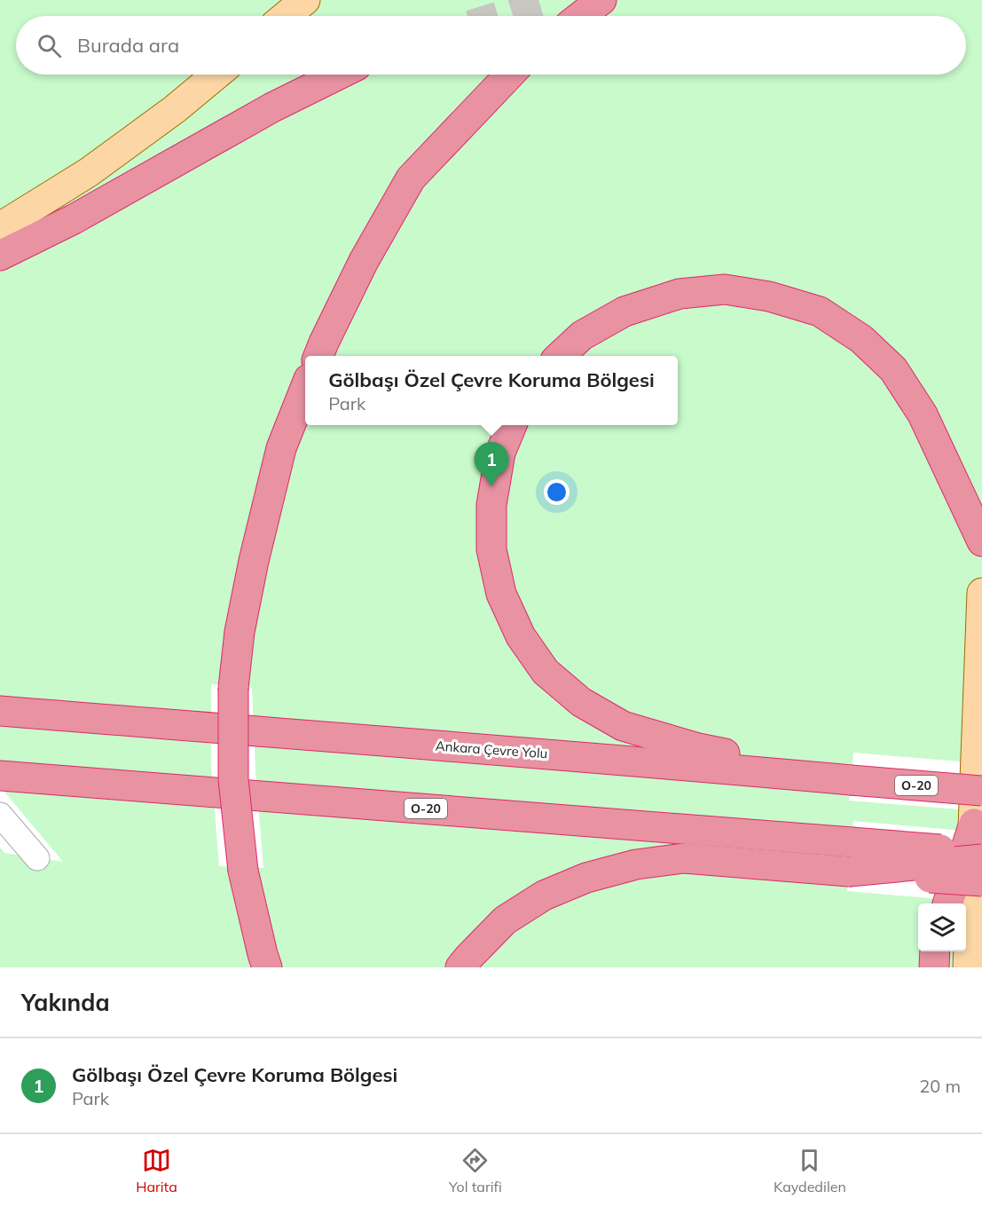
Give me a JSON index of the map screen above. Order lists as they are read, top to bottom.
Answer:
{
  "streets": {
    "highway": ["Ankara Çevre Yolu", "O-20"]
  },
  "page": {
    "search": "Burada ara",
    "popup": ["Gölbaşı Özel Çevre Koruma Bölgesi", "Park"],
    "pins": "1",
    "heading": "Yakında",
    "list": [
      {
        "mark": "1",
        "name": "Gölbaşı Özel Çevre Koruma Bölgesi",
        "note": "Park",
        "value": "20 m"
      }
    ],
    "nav": ["Harita", "Yol tarifi", "Kaydedilen"]
  }
}
